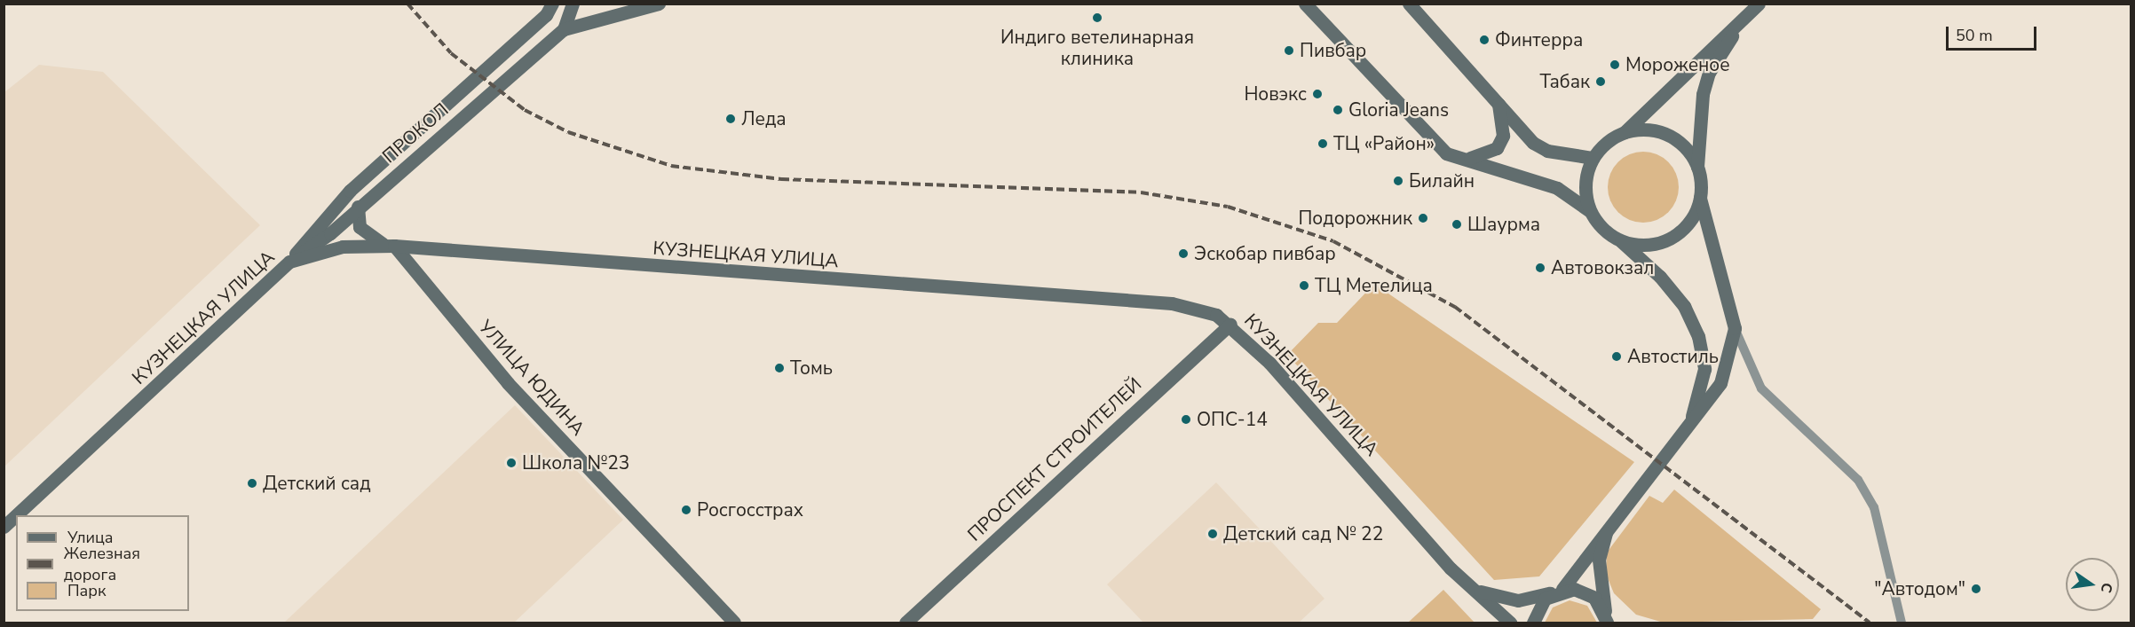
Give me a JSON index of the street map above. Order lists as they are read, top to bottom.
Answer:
{
  "streets": {
    "main road": [
      "ПРОКОЛ",
      "КУЗНЕЦКАЯ УЛИЦА",
      "УЛИЦА ЮДИНА",
      "ПРОСПЕКТ СТРОИТЕЛЕЙ"
    ]
  },
  "crossings": [
    ["ПРОКОЛ", "КУЗНЕЦКАЯ УЛИЦА"],
    ["КУЗНЕЦКАЯ УЛИЦА", "УЛИЦА ЮДИНА"],
    ["КУЗНЕЦКАЯ УЛИЦА", "ПРОСПЕКТ СТРОИТЕЛЕЙ"]
  ],
  "places": [
    "Индиго ветелинарная клиника",
    "Финтерра",
    "Пивбар",
    "Мороженое",
    "Табак",
    "Новэкс",
    "Gloria Jeans",
    "Леда",
    "ТЦ «Район»",
    "Билайн",
    "Подорожник",
    "Шаурма",
    "Эскобар пивбар",
    "Автовокзал",
    "ТЦ Метелица",
    "Автостиль",
    "Томь",
    "ОПС-14",
    "Школа №23",
    "Детский сад",
    "Росгосстрах",
    "Детский сад № 22",
    "\"Автодом\""
  ],
  "legend": ["Улица", "Железная дорога", "Парк"],
  "scale_bar": "50 m",
  "north": "right"
}
